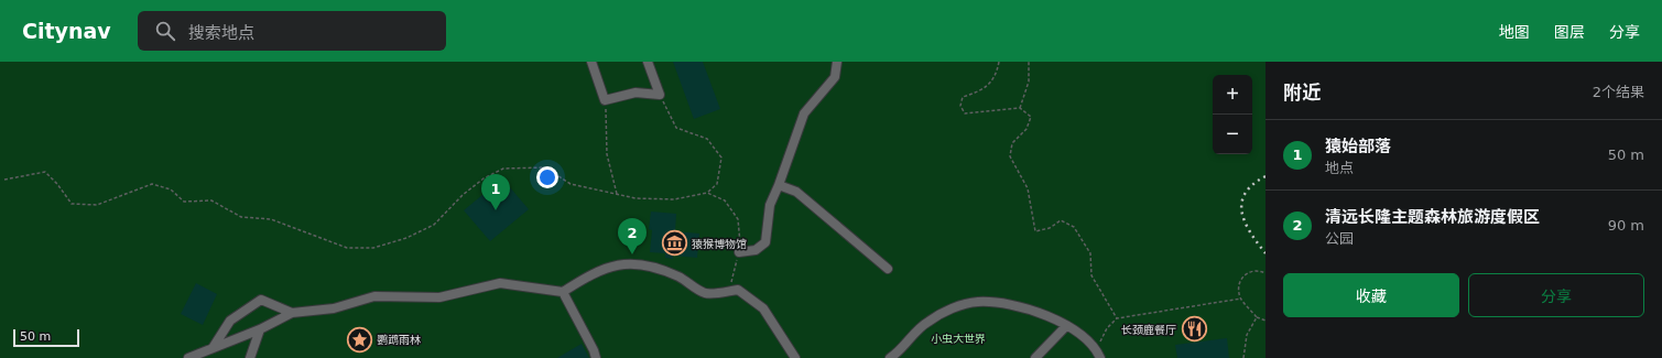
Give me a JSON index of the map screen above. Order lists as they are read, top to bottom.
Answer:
{
  "parks": ["小虫大世界"],
  "places": {
    "museum": ["猿猴博物馆"],
    "restaurant": ["长颈鹿餐厅"],
    "place": ["鹦鹉雨林"]
  },
  "scale_bar": "50 m",
  "page": {
    "header": "Citynav",
    "search": "搜索地点",
    "nav": ["地图", "图层", "分享"],
    "heading": ["附近", "2个结果"],
    "map_buttons": ["+", "−"],
    "list": [
      {
        "mark": "1",
        "name": "猿始部落",
        "note": "地点",
        "value": "50 m"
      },
      {
        "mark": "2",
        "name": "清远长隆主题森林旅游度假区",
        "note": "公园",
        "value": "90 m"
      }
    ],
    "pins": ["1", "2"],
    "buttons": ["收藏", "分享"],
    "scale": "50 m"
  }
}
